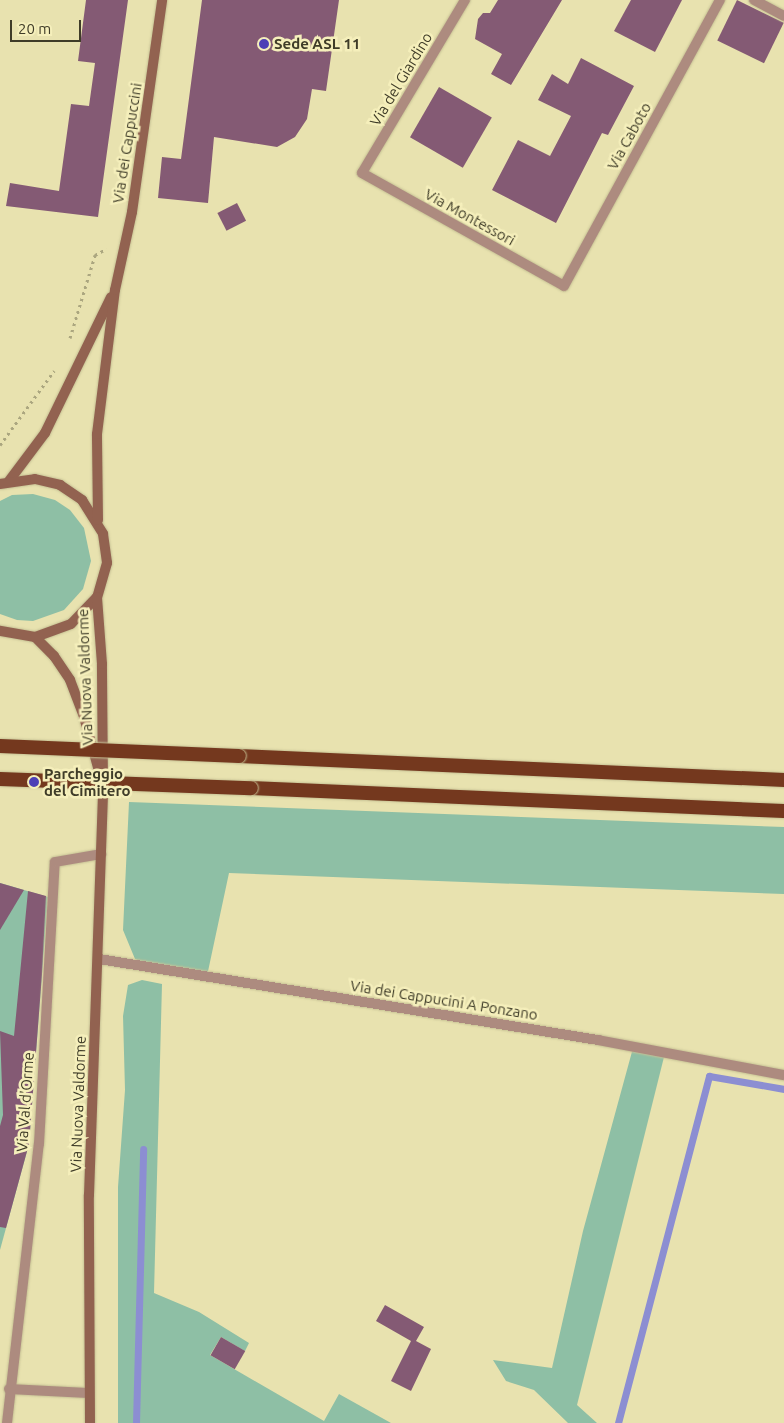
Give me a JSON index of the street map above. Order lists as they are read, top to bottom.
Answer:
{
  "streets": {
    "main road": ["Via dei Cappuccini", "Via Nuova Valdorme"],
    "street": [
      "Via del Giardino",
      "Via Caboto",
      "Via Montessori",
      "Via dei Cappucini A Ponzano",
      "Via Val d'Orme"
    ]
  },
  "crossings": [
    ["Via del Giardino", "Via Montessori"],
    ["Via Caboto", "Via Montessori"],
    ["Via dei Cappuccini", "Via Nuova Valdorme"],
    ["Via Nuova Valdorme", "Via dei Cappucini A Ponzano"],
    ["Via Nuova Valdorme", "Via Val d'Orme"]
  ],
  "places": ["Sede ASL 11", "Parcheggio del Cimitero"],
  "scale_bar": "20 m"
}
